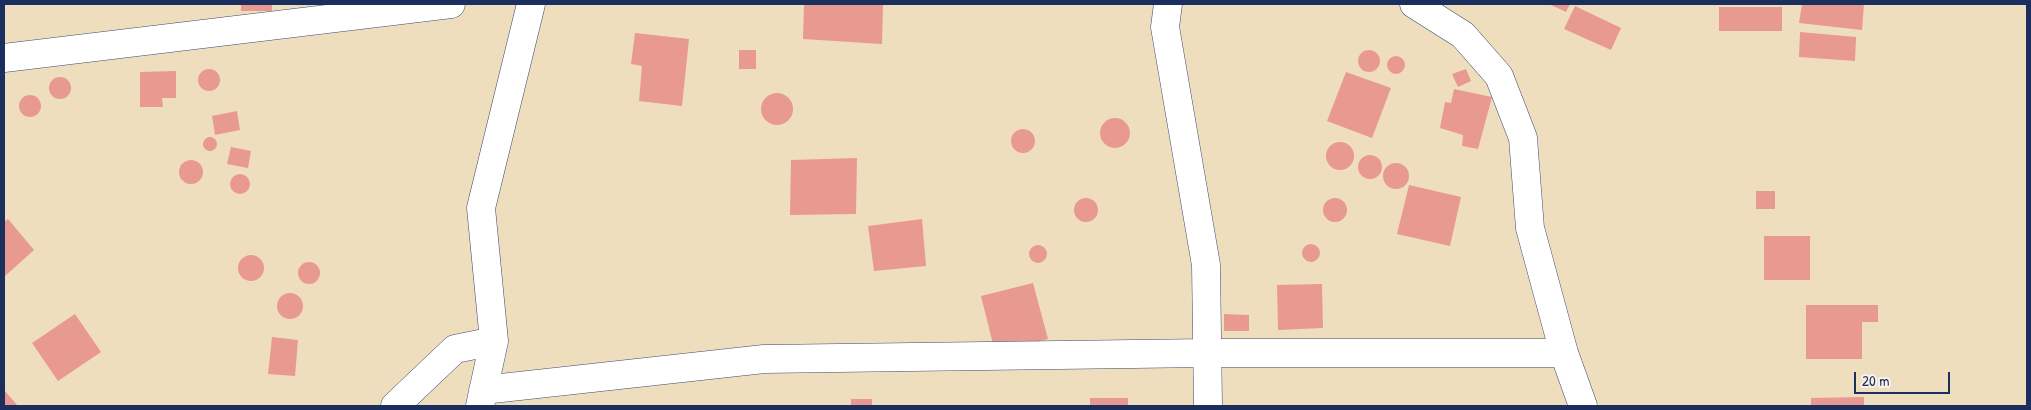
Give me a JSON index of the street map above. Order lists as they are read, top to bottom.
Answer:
{
  "scale_bar": "20 m"
}
